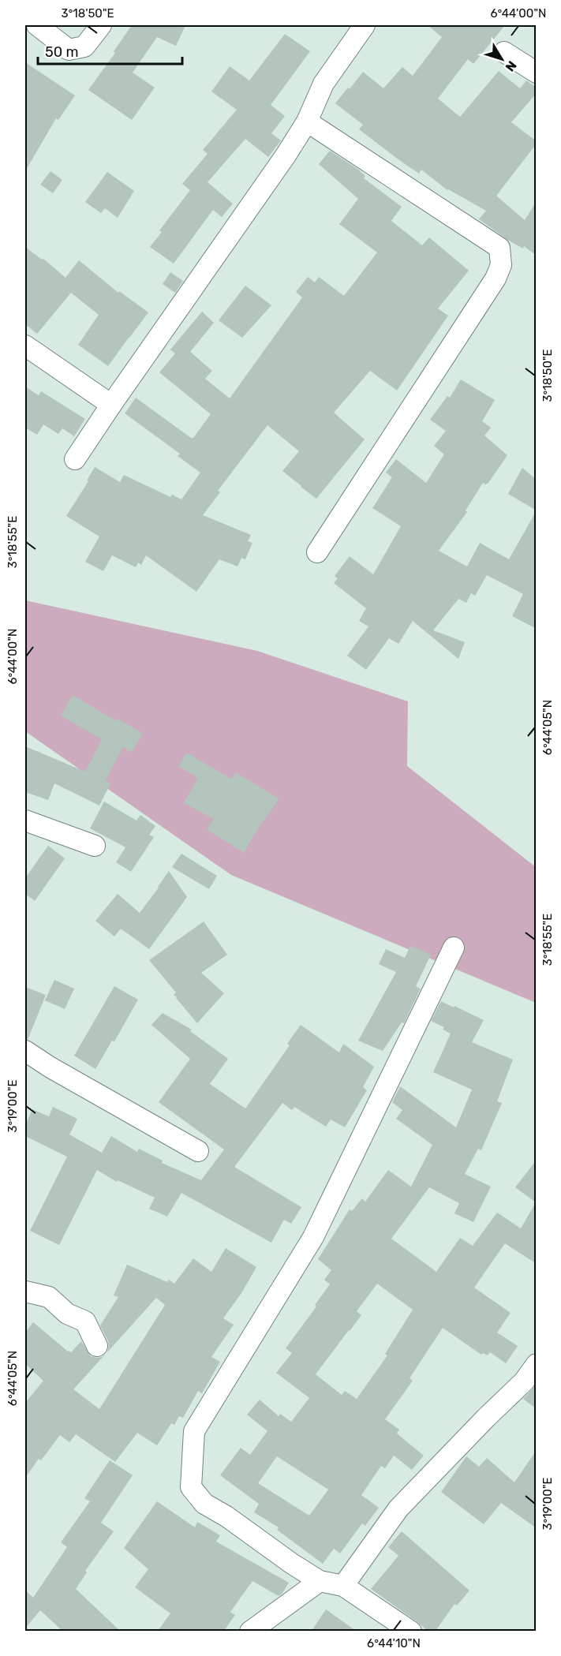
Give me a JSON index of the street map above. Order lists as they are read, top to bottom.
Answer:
{
  "scale_bar": "50 m",
  "north": "bottom right",
  "coordinates": [
    "3°18'50\"E",
    "6°44'00\"N",
    "3°18'55\"E",
    "6°44'05\"N",
    "3°19'00\"E",
    "6°44'10\"N"
  ]
}
